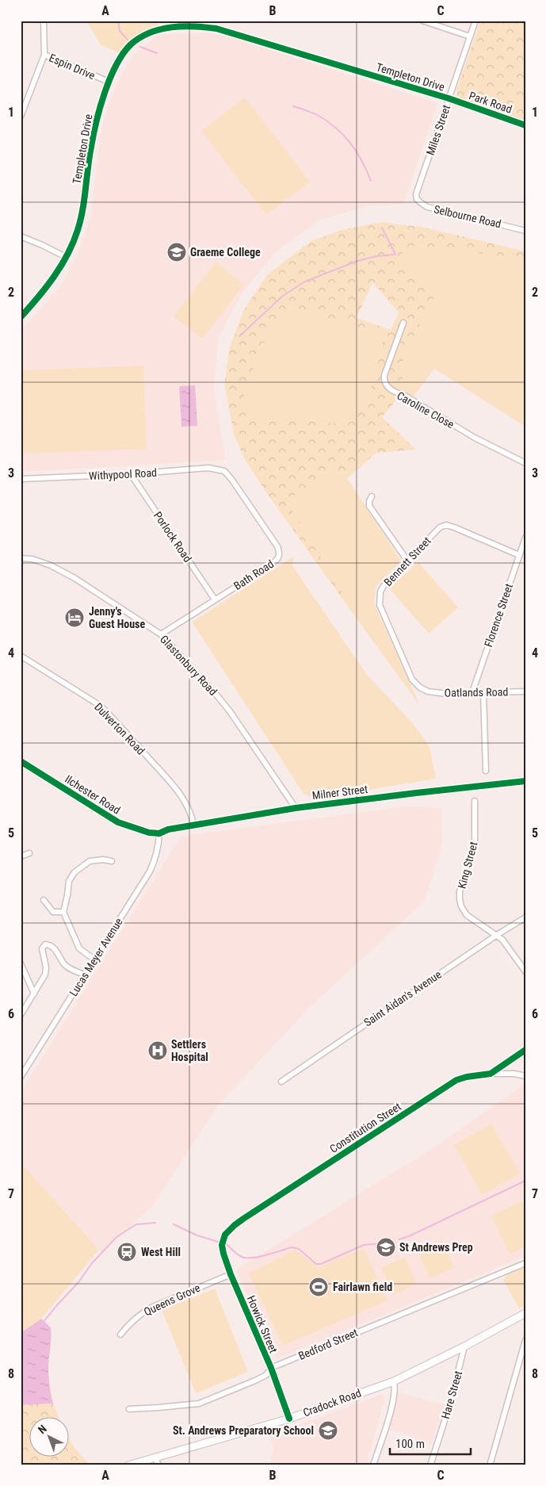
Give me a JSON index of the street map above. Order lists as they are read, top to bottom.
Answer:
{
  "streets": {
    "main road": ["Cradock Road"],
    "street": [
      "Espin Drive",
      "Templeton Drive",
      "Park Road",
      "Miles Street",
      "Selbourne Road",
      "Caroline Close",
      "Withypool Road",
      "Porlock Road",
      "Bennett Street",
      "Bath Road",
      "Florence Street",
      "Glastonbury Road",
      "Oatlands Road",
      "Dulverton Road",
      "Milner Street",
      "Ilchester Road",
      "King Street",
      "Lucas Meyer Avenue",
      "Saint Aidan's Avenue",
      "Constitution Street",
      "Queens Grove",
      "Howick Street",
      "Bedford Street",
      "Hare Street"
    ]
  },
  "crossings": [
    ["Espin Drive", "Templeton Drive"],
    ["Templeton Drive", "Park Road"],
    ["Templeton Drive", "Miles Street"],
    ["Park Road", "Miles Street"],
    ["Miles Street", "Selbourne Road"],
    ["Withypool Road", "Porlock Road"],
    ["Withypool Road", "Bath Road"],
    ["Porlock Road", "Bath Road"],
    ["Bennett Street", "Florence Street"],
    ["Bennett Street", "Oatlands Road"],
    ["Bath Road", "Glastonbury Road"],
    ["Florence Street", "Oatlands Road"],
    ["Glastonbury Road", "Milner Street"],
    ["Dulverton Road", "Milner Street"],
    ["Milner Street", "Ilchester Road"],
    ["Milner Street", "Lucas Meyer Avenue"],
    ["Ilchester Road", "Lucas Meyer Avenue"],
    ["King Street", "Saint Aidan's Avenue"],
    ["Constitution Street", "Howick Street"],
    ["Queens Grove", "Howick Street"],
    ["Howick Street", "Bedford Street"],
    ["Howick Street", "Cradock Road"],
    ["Hare Street", "Cradock Road"]
  ],
  "places": {
    "school or university": ["Graeme College", "St Andrews Prep", "St. Andrews Preparatory School"],
    "hotel": ["Jenny's Guest House"],
    "hospital": ["Settlers Hospital"],
    "station": ["West Hill"],
    "sports": ["Fairlawn field"]
  },
  "scale_bar": "100 m",
  "north": "top left",
  "grid": {
    "columns": ["A", "B", "C"],
    "rows": [
      "1",
      "2",
      "3",
      "4",
      "5",
      "6",
      "7",
      "8"
    ]
  }
}
